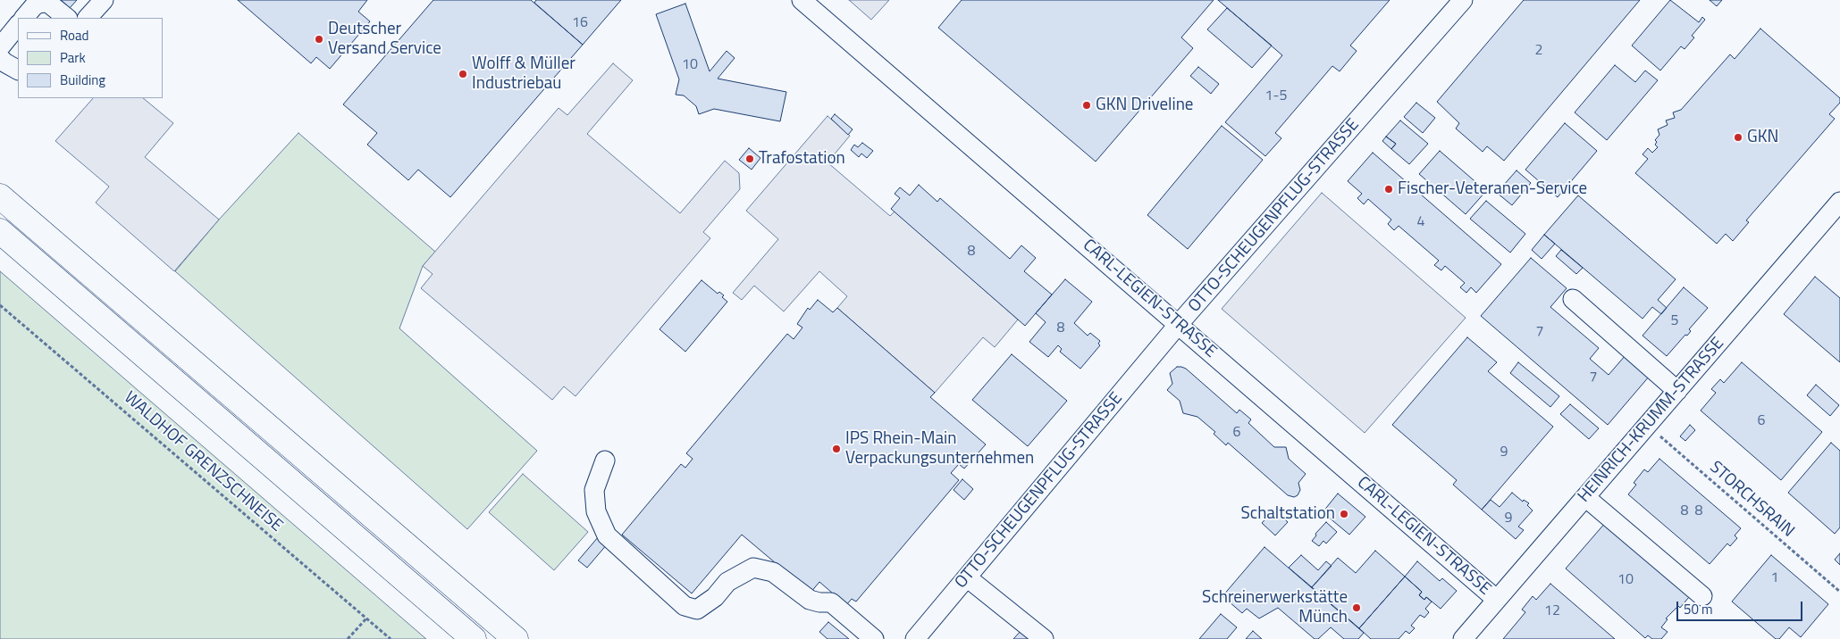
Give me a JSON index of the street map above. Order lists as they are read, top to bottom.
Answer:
{
  "streets": {
    "street": ["OTTO-SCHEUGENPFLUG-STRASSE", "CARL-LEGIEN-STRASSE", "HEINRICH-KRUMM-STRASSE"],
    "path": ["WALDHOF GRENZSCHNEISE", "STORCHSRAIN"]
  },
  "crossings": [
    ["OTTO-SCHEUGENPFLUG-STRASSE", "CARL-LEGIEN-STRASSE"],
    ["CARL-LEGIEN-STRASSE", "HEINRICH-KRUMM-STRASSE"],
    ["HEINRICH-KRUMM-STRASSE", "STORCHSRAIN"]
  ],
  "places": [
    "Deutscher Versand Service",
    "Wolff & Müller Industriebau",
    "GKN Driveline",
    "GKN",
    "Trafostation",
    "Fischer-Veteranen-Service",
    "IPS Rhein-Main Verpackungsunternehmen",
    "Schaltstation",
    "Schreinerwerkstätte Münch"
  ],
  "house_numbers": [
    "16",
    "2",
    "10",
    "1-5",
    "4",
    "8",
    "5",
    "8",
    "7",
    "7",
    "6",
    "6",
    "9",
    "8",
    "8",
    "9",
    "1",
    "10",
    "12"
  ],
  "legend": ["Road", "Park", "Building"],
  "scale_bar": "50 m"
}
